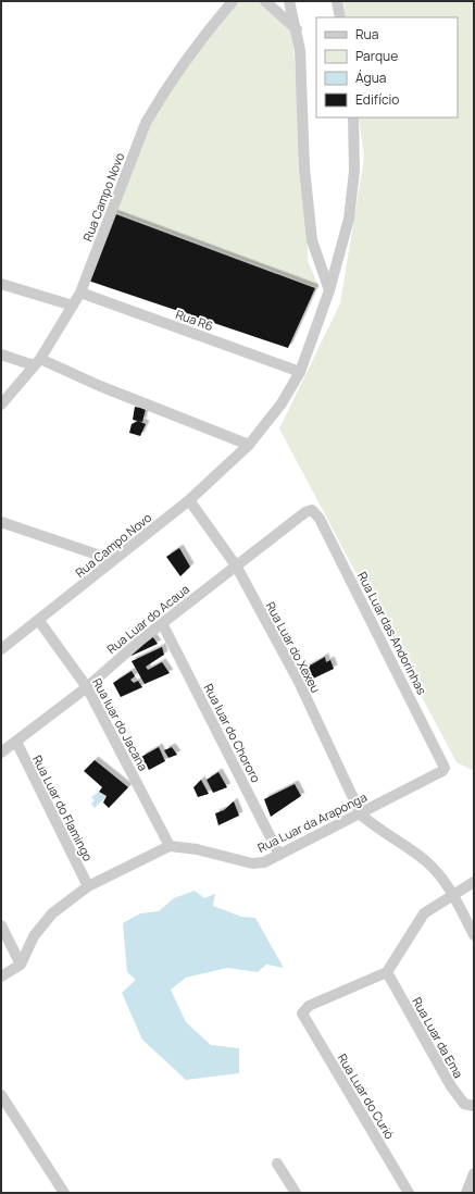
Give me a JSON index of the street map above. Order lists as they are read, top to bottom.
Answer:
{
  "streets": {
    "street": [
      "Rua Campo Novo",
      "Rua R6",
      "Rua Luar do Acaua",
      "Rua Luar das Andorinhas",
      "Rua Luar do Xexeu",
      "Rua luar do Jacana",
      "Rua luar do Chororo",
      "Rua Luar do Flamingo",
      "Rua Luar da Araponga",
      "Rua Luar da Ema",
      "Rua Luar do Curió"
    ]
  },
  "crossings": [
    ["Rua Campo Novo", "Rua R6"],
    ["Rua Campo Novo", "Rua Luar do Xexeu"],
    ["Rua Campo Novo", "Rua luar do Jacana"],
    ["Rua Luar do Acaua", "Rua Luar das Andorinhas"],
    ["Rua Luar do Acaua", "Rua Luar do Xexeu"],
    ["Rua Luar do Acaua", "Rua luar do Jacana"],
    ["Rua Luar do Acaua", "Rua luar do Chororo"],
    ["Rua Luar do Acaua", "Rua Luar do Flamingo"],
    ["Rua Luar das Andorinhas", "Rua Luar da Araponga"],
    ["Rua Luar do Xexeu", "Rua Luar da Araponga"],
    ["Rua luar do Jacana", "Rua Luar da Araponga"],
    ["Rua luar do Chororo", "Rua Luar da Araponga"],
    ["Rua Luar da Ema", "Rua Luar do Curió"]
  ],
  "legend": [
    "Rua",
    "Parque",
    "Água",
    "Edifício"
  ]
}
